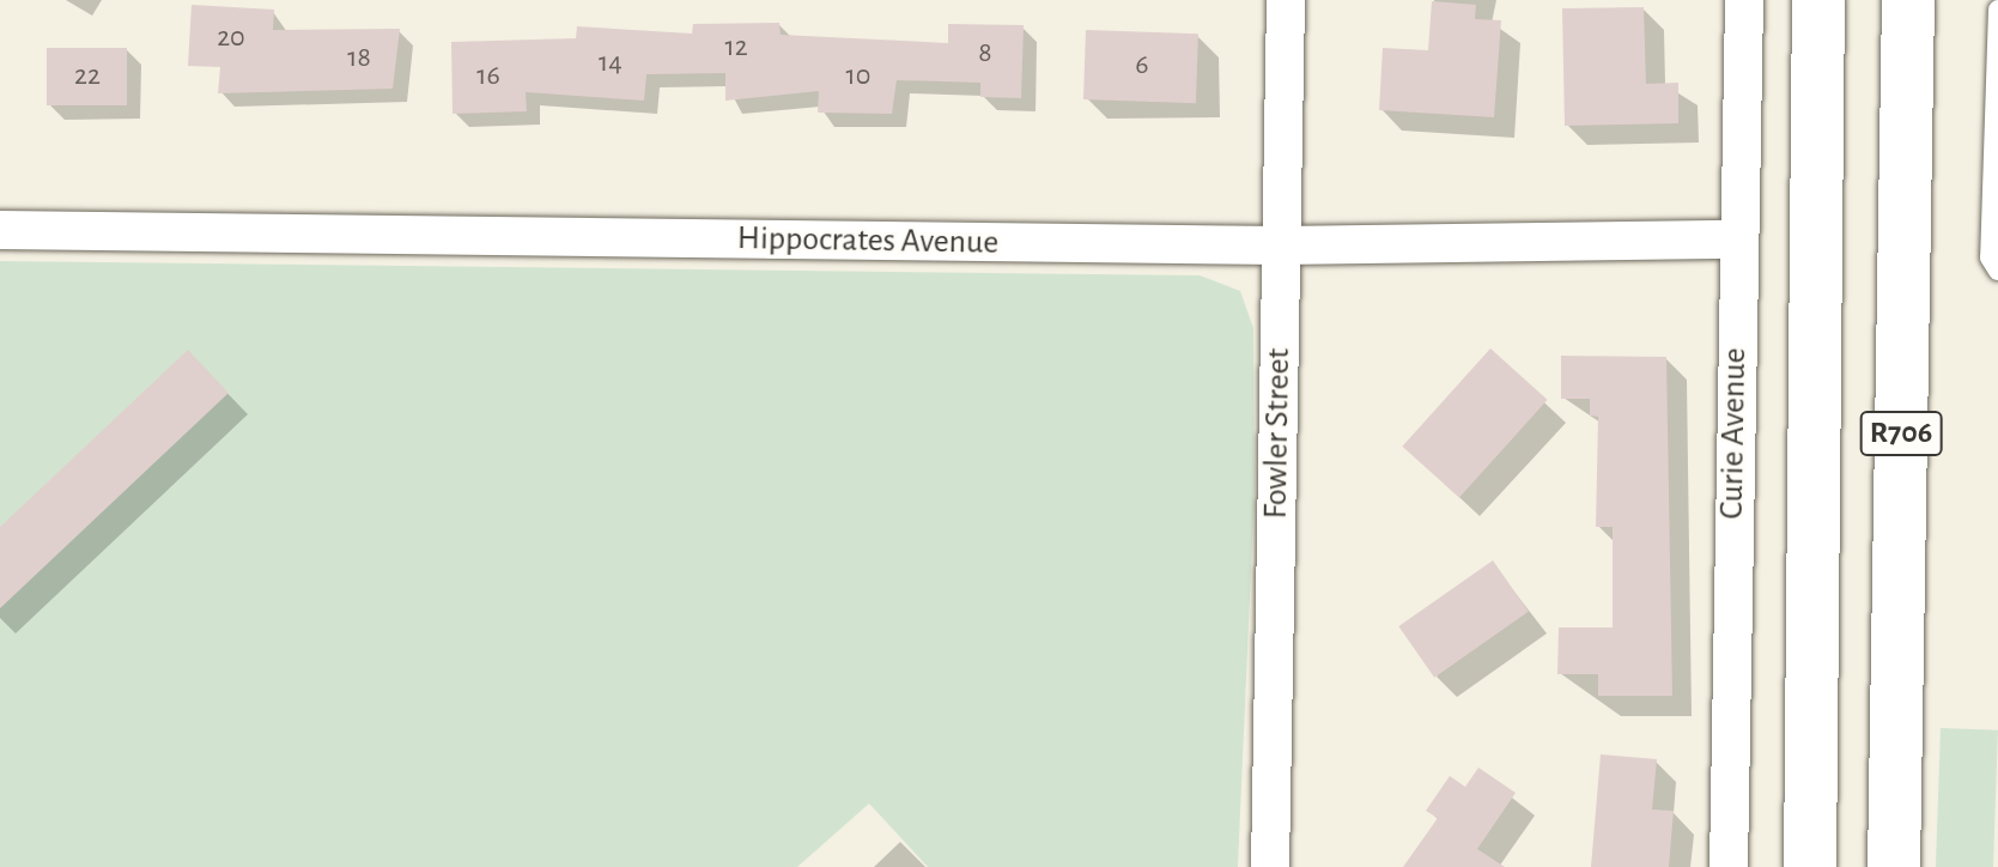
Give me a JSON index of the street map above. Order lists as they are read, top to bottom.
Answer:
{
  "streets": {
    "main road": ["R706"],
    "street": ["Hippocrates Avenue", "Fowler Street", "Curie Avenue"]
  },
  "crossings": [
    ["Hippocrates Avenue", "Fowler Street"],
    ["Hippocrates Avenue", "Curie Avenue"]
  ],
  "house_numbers": [
    "20",
    "12",
    "8",
    "18",
    "14",
    "6",
    "22",
    "16",
    "10"
  ]
}
